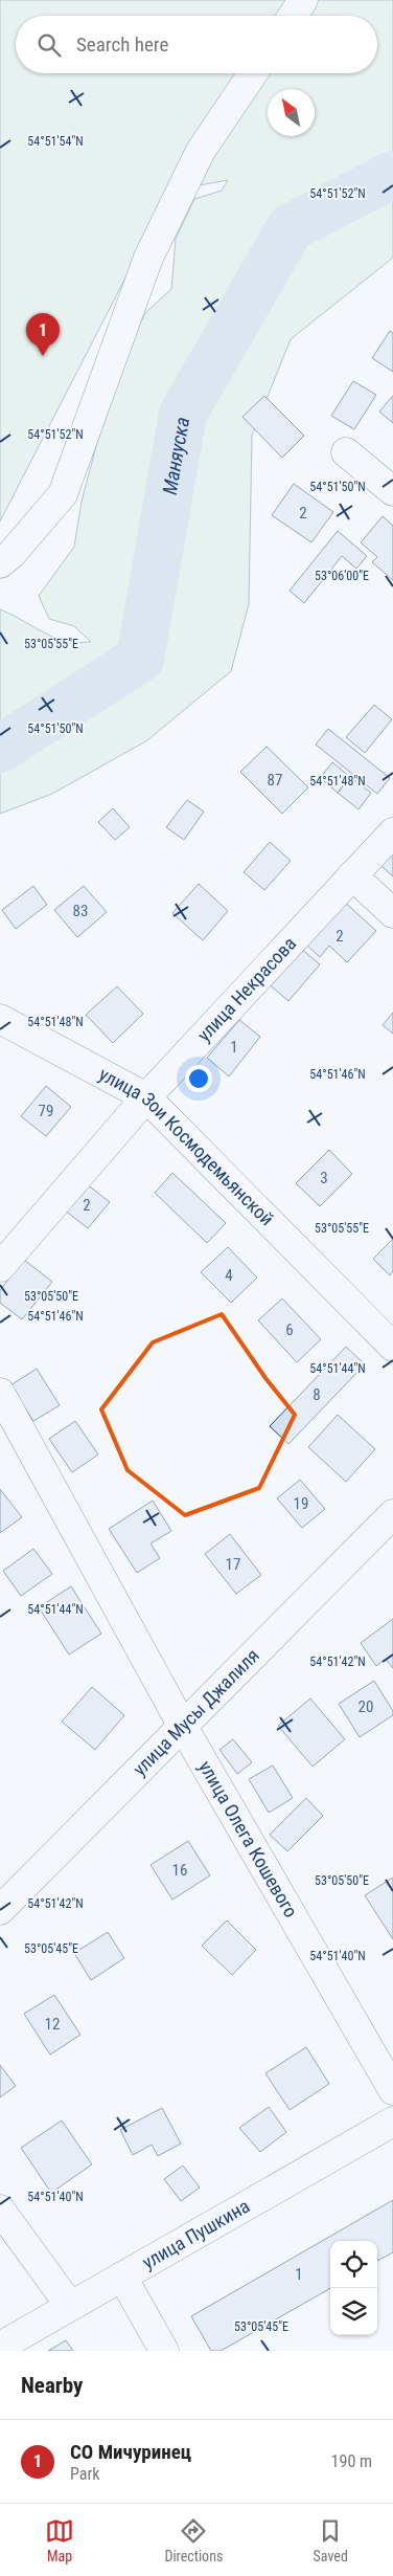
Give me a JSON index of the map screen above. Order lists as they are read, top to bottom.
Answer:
{
  "streets": {
    "street": [
      "улица Некрасова",
      "улица Зои Космодемьянской",
      "улица Мусы Джалиля",
      "улица Олега Кошевого",
      "улица Пушкина"
    ]
  },
  "crossings": [
    ["улица Некрасова", "улица Зои Космодемьянской"],
    ["улица Мусы Джалиля", "улица Олега Кошевого"]
  ],
  "water": ["Маняуска"],
  "house_numbers": [
    "2",
    "87",
    "83",
    "2",
    "1",
    "79",
    "3",
    "2",
    "4",
    "6",
    "8",
    "19",
    "17",
    "20",
    "16",
    "12",
    "1"
  ],
  "north": "top left",
  "page": {
    "search": "Search here",
    "pins": "1",
    "heading": "Nearby",
    "list": [
      {
        "mark": "1",
        "name": "СО Мичуринец",
        "note": "Park",
        "value": "190 m"
      }
    ],
    "nav": ["Map", "Directions", "Saved"]
  },
  "coordinates": [
    "54°51'54\"N",
    "54°51'52\"N",
    "54°51'50\"N",
    "53°06'00\"E",
    "53°05'55\"E",
    "54°51'48\"N",
    "54°51'46\"N",
    "53°05'50\"E",
    "54°51'44\"N",
    "54°51'42\"N",
    "53°05'45\"E",
    "54°51'40\"N"
  ]
}
